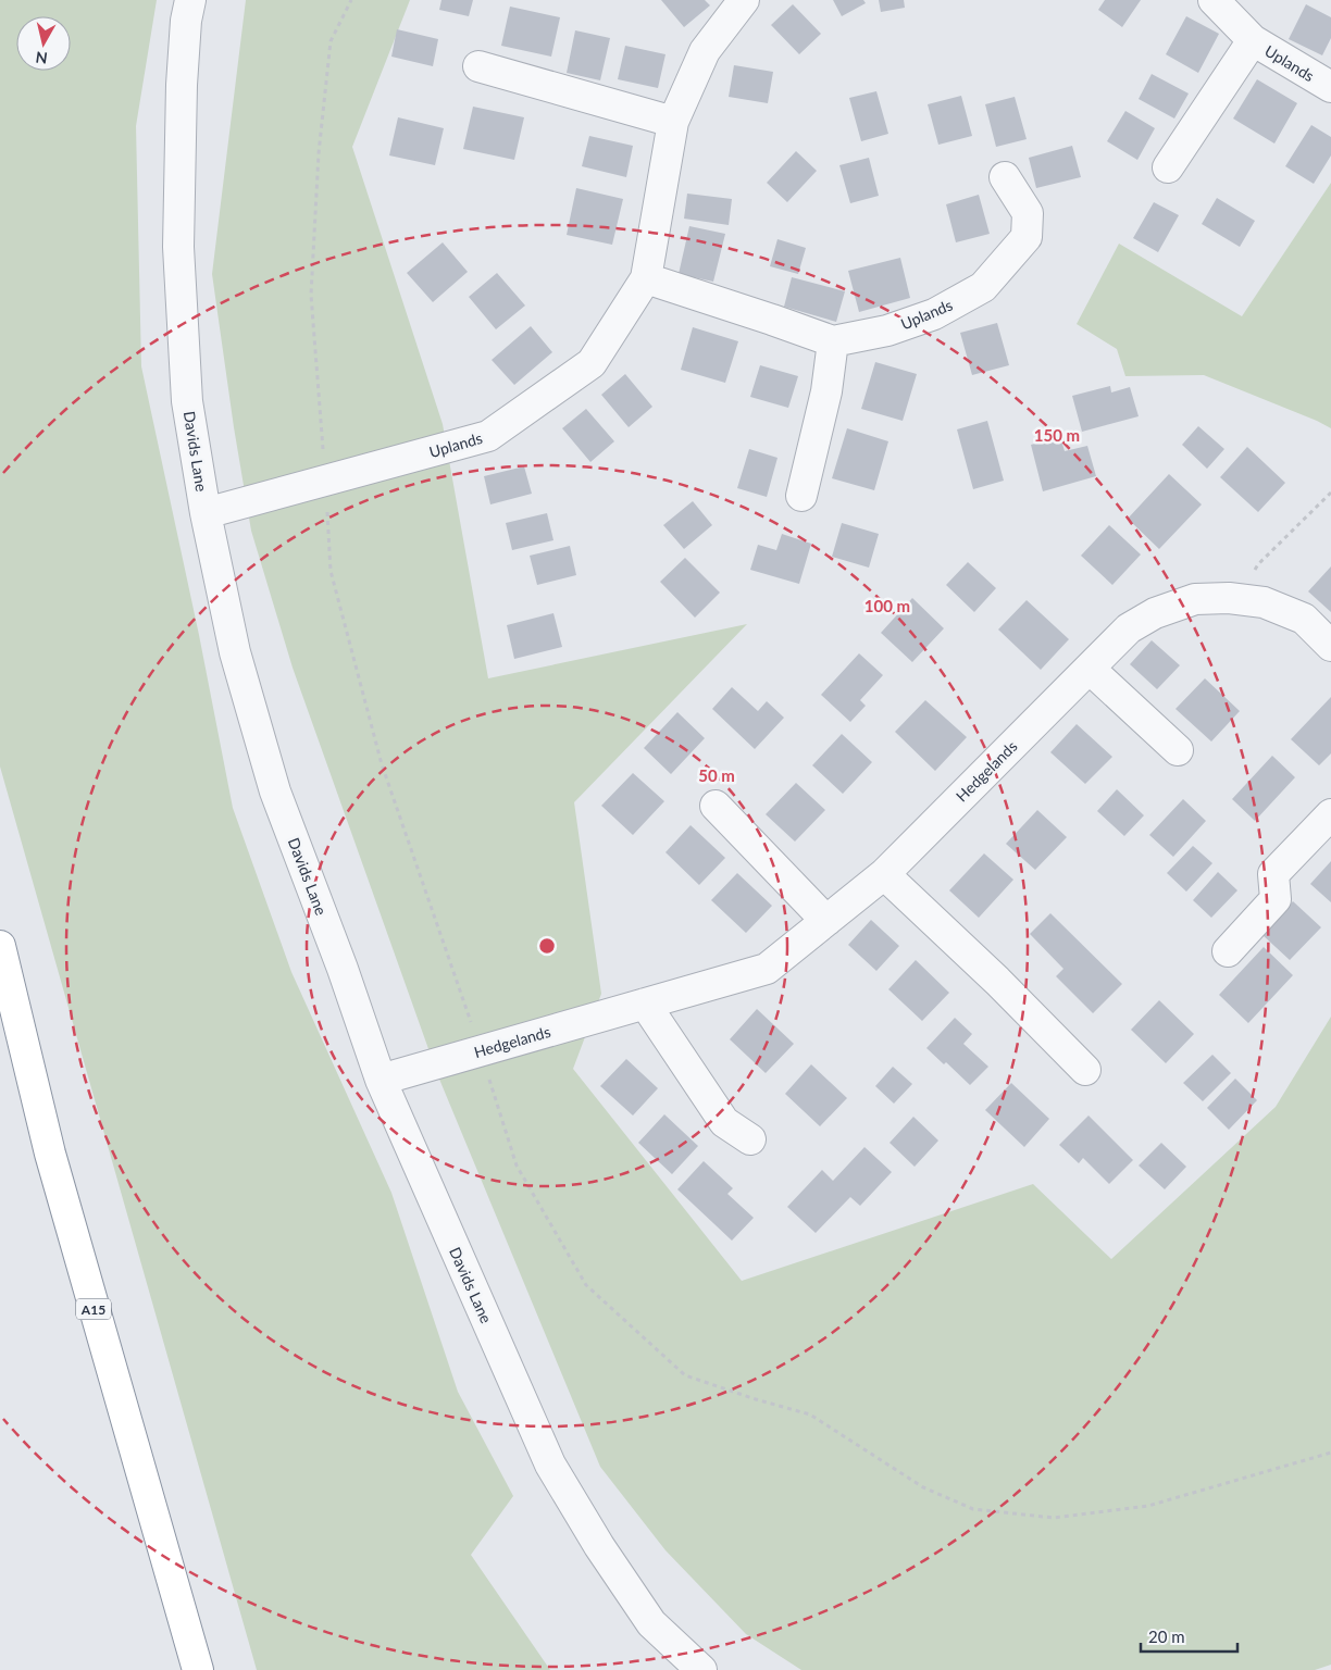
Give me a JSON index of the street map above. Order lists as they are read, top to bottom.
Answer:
{
  "streets": {
    "highway": ["A15"],
    "street": ["Uplands", "Davids Lane", "Hedgelands"]
  },
  "crossings": [
    ["Uplands", "Davids Lane"],
    ["Davids Lane", "Hedgelands"]
  ],
  "scale_bar": "20 m",
  "north": "bottom",
  "rings": ["150 m", "100 m", "50 m"]
}
